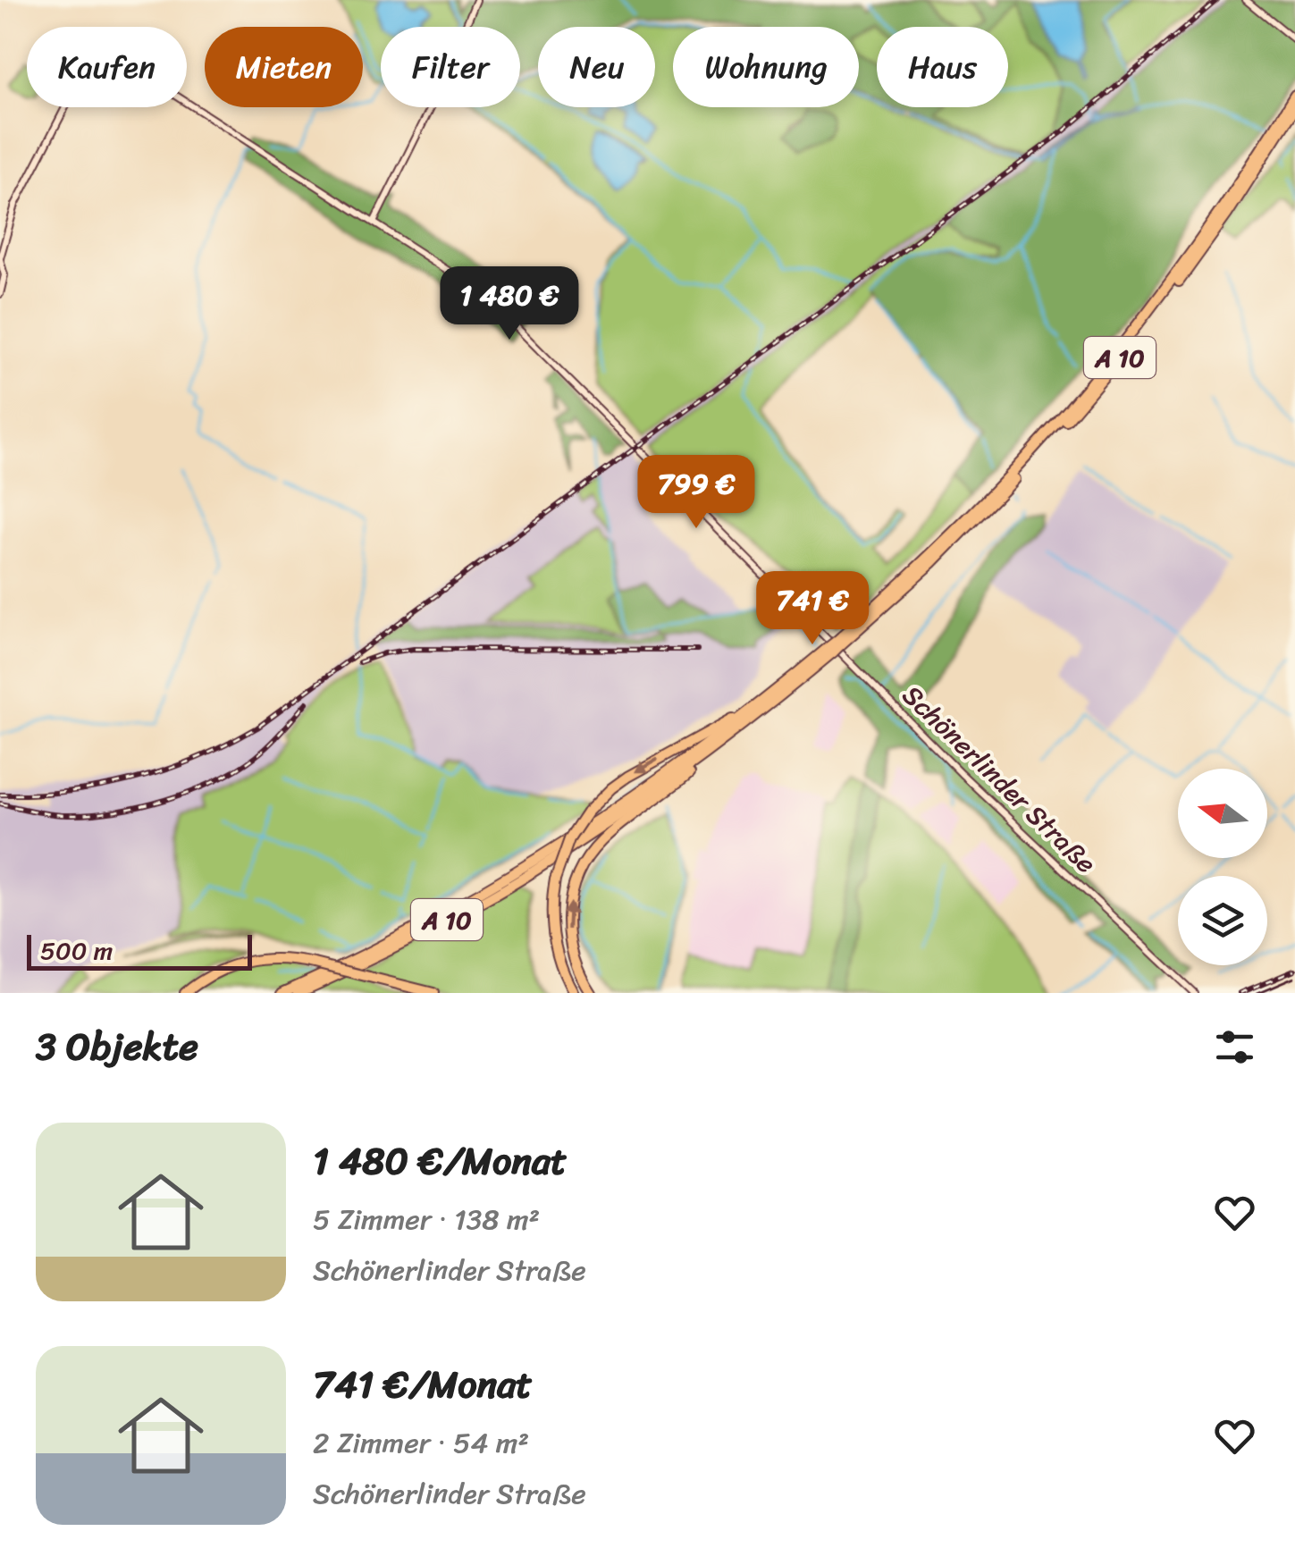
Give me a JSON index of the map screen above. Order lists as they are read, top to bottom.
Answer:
{
  "streets": {
    "highway": ["A 10"],
    "main road": ["Schönerlinder Straße"]
  },
  "scale_bar": "500 m",
  "north": "left",
  "page": {
    "chip": [
      "Kaufen",
      "Mieten",
      "Filter",
      "Neu",
      "Wohnung",
      "Haus"
    ],
    "price": ["1 480 €", "799 €", "741 €"],
    "scale": "500 m",
    "heading": "3 Objekte",
    "list": [
      {
        "name": "1 480 €/Monat",
        "note": "5 Zimmer · 138 m² · Schönerlinder Straße"
      },
      {
        "name": "741 €/Monat",
        "note": "2 Zimmer · 54 m² · Schönerlinder Straße"
      }
    ]
  }
}
